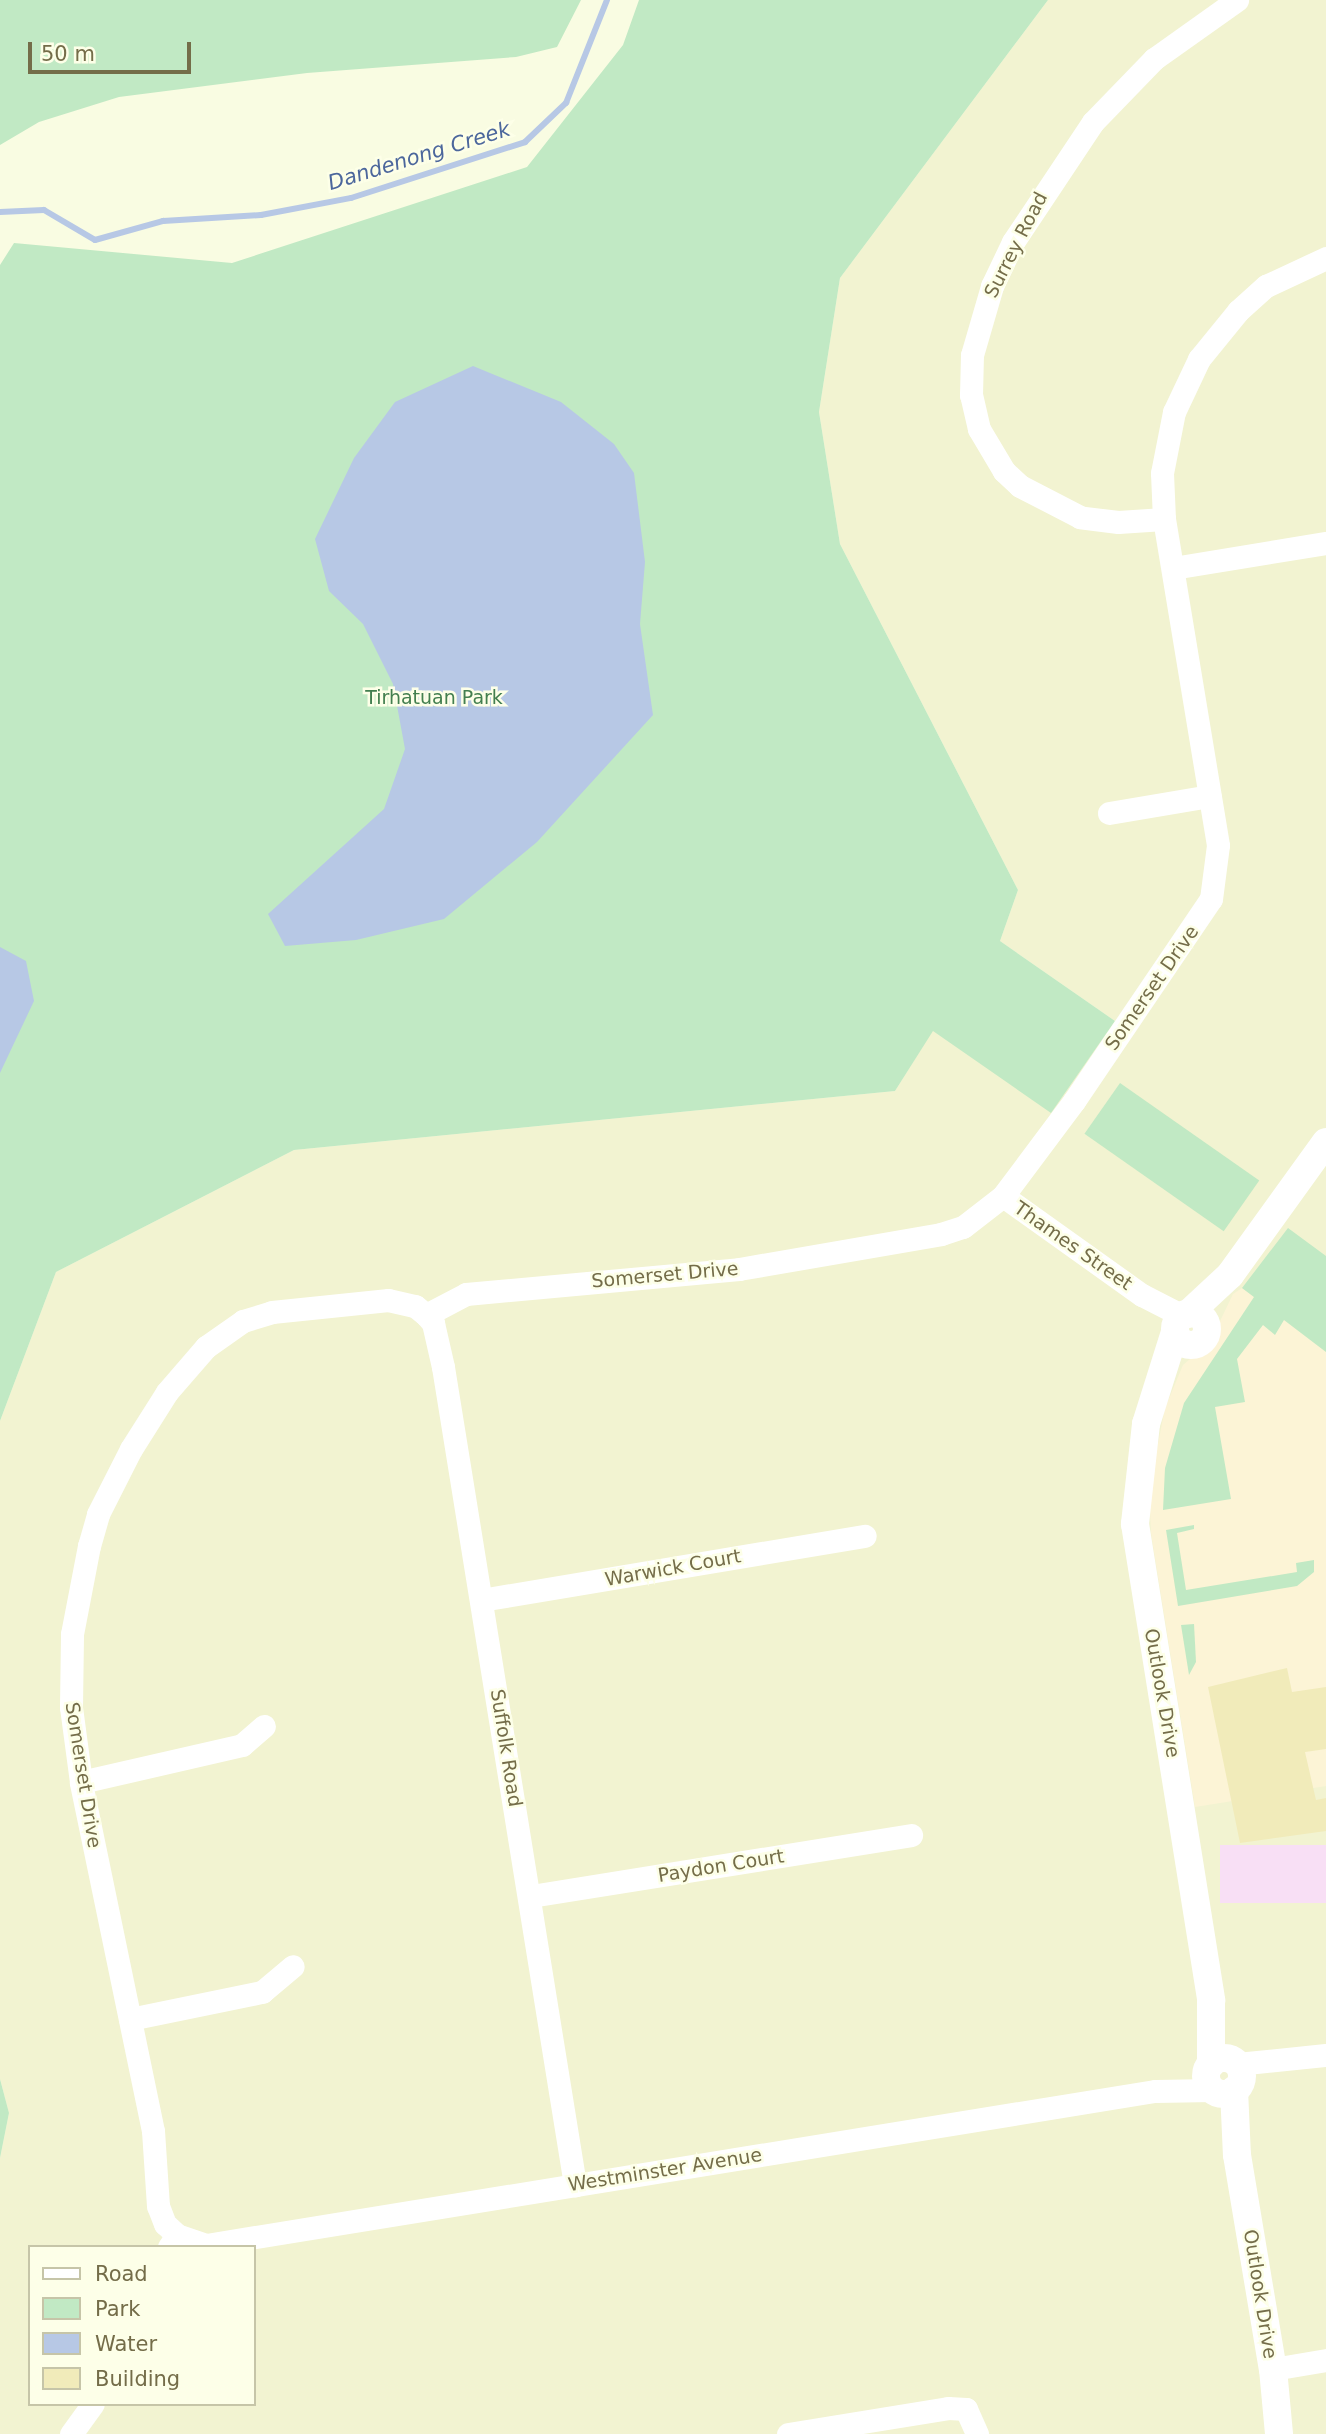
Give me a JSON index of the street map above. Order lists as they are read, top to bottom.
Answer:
{
  "streets": {
    "street": [
      "Surrey Road",
      "Somerset Drive",
      "Thames Street",
      "Warwick Court",
      "Outlook Drive",
      "Suffolk Road",
      "Paydon Court",
      "Westminster Avenue"
    ]
  },
  "crossings": [
    ["Surrey Road", "Somerset Drive"],
    ["Somerset Drive", "Thames Street"],
    ["Somerset Drive", "Suffolk Road"],
    ["Somerset Drive", "Westminster Avenue"],
    ["Thames Street", "Outlook Drive"],
    ["Warwick Court", "Suffolk Road"],
    ["Outlook Drive", "Westminster Avenue"],
    ["Suffolk Road", "Paydon Court"],
    ["Suffolk Road", "Westminster Avenue"]
  ],
  "water": ["Dandenong Creek"],
  "parks": ["Tirhatuan Park"],
  "legend": [
    "Road",
    "Park",
    "Water",
    "Building"
  ],
  "scale_bar": "50 m"
}
